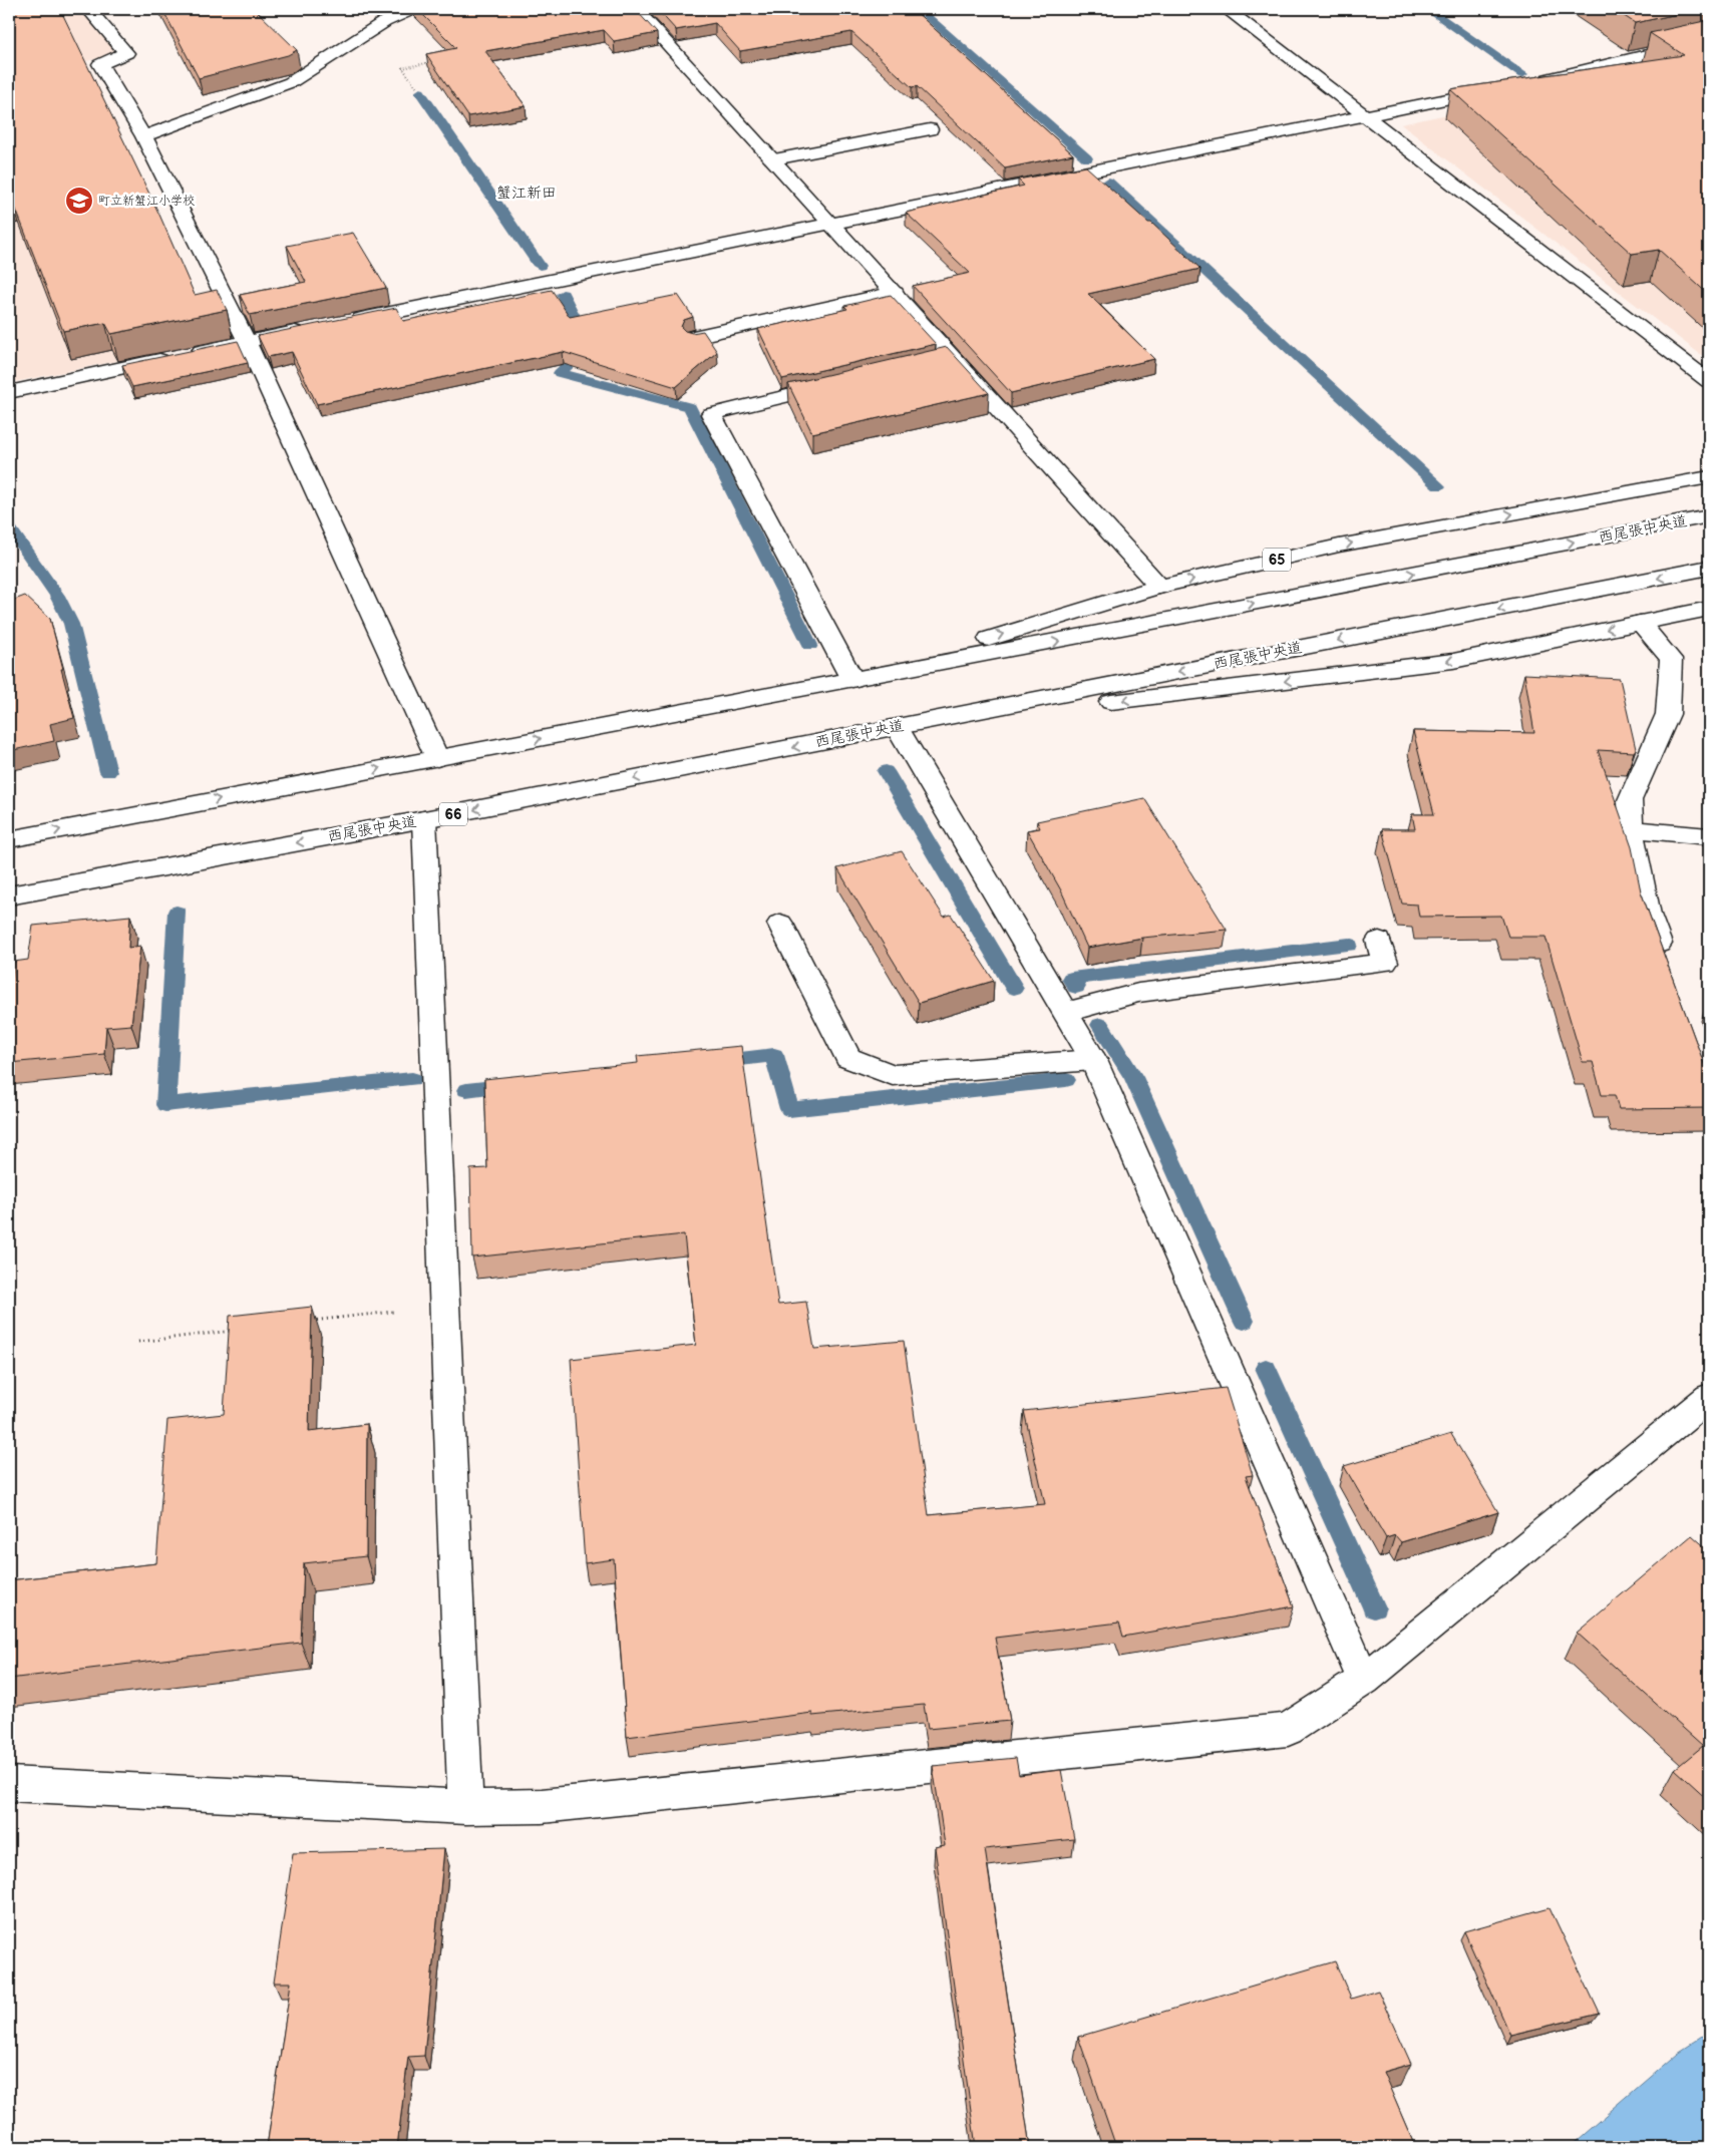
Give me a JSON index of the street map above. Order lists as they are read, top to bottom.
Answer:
{
  "streets": {
    "street": ["西尾張中央道", "65", "66"]
  },
  "crossings": [
    ["西尾張中央道", "65"]
  ],
  "districts": ["蟹江新田"],
  "places": {
    "school or university": ["町立新蟹江小学校"]
  }
}
